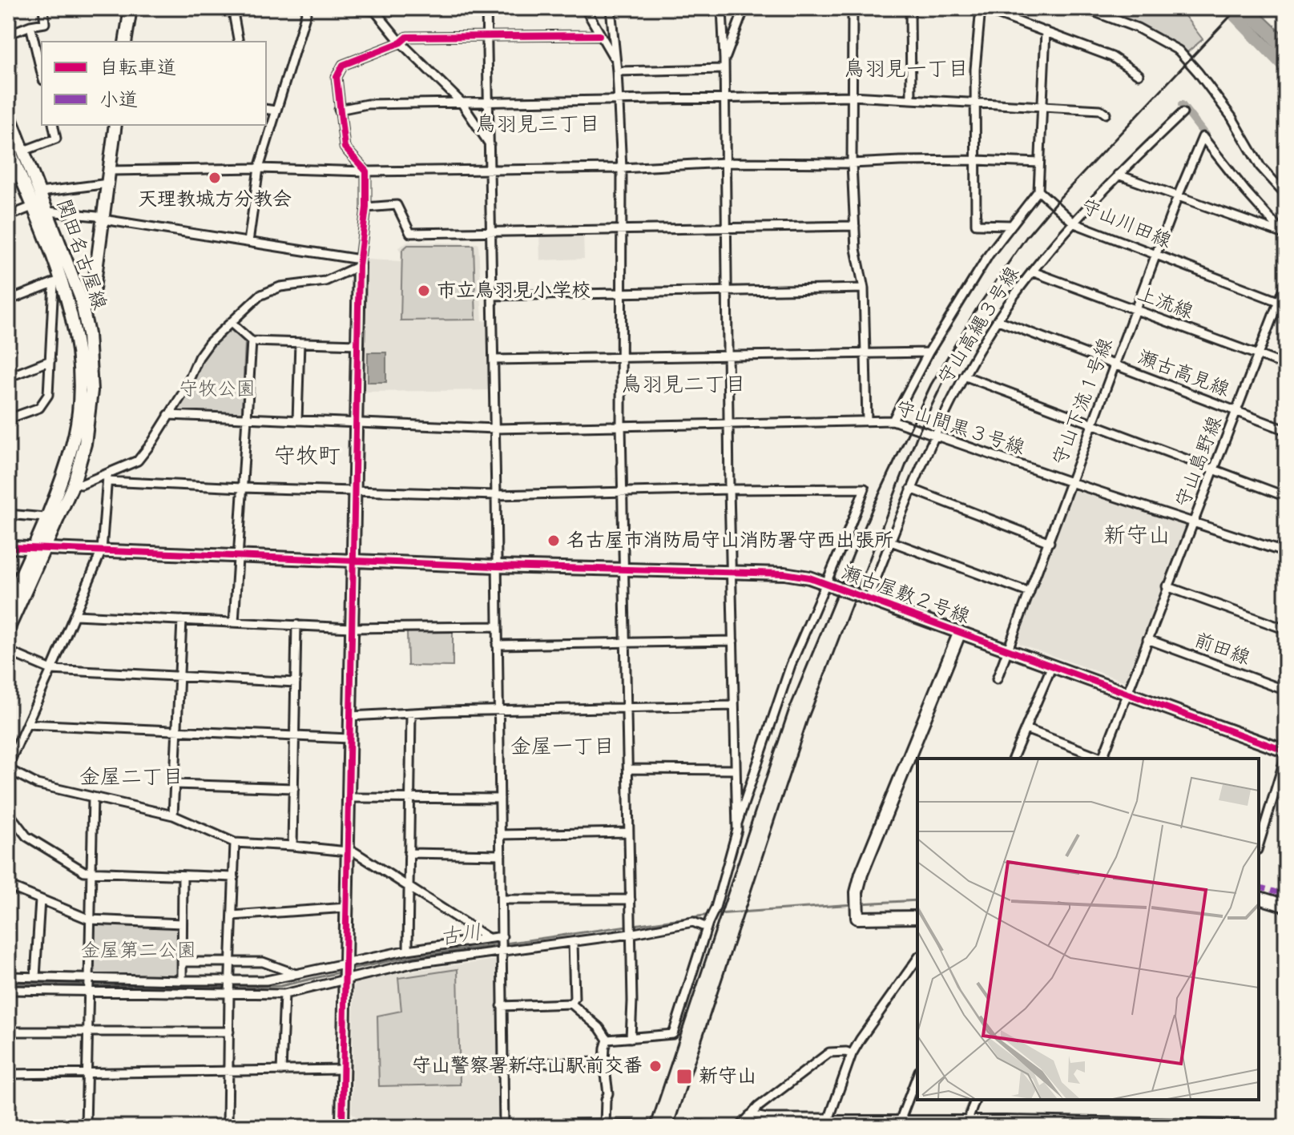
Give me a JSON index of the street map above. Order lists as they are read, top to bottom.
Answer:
{
  "streets": {
    "street": [
      "守山川田線",
      "関田名古屋線",
      "上流線",
      "守山高縄３号線",
      "瀬古高見線",
      "守山下流１号線",
      "守山間黒３号線",
      "守山島野線",
      "瀬古屋敷２号線",
      "前田線"
    ]
  },
  "crossings": [
    ["守山川田線", "守山高縄３号線"],
    ["守山川田線", "守山下流１号線"],
    ["守山川田線", "守山島野線"],
    ["関田名古屋線", "瀬古屋敷２号線"],
    ["上流線", "守山高縄３号線"],
    ["上流線", "守山下流１号線"],
    ["上流線", "守山島野線"],
    ["守山高縄３号線", "瀬古高見線"],
    ["守山高縄３号線", "守山間黒３号線"],
    ["守山高縄３号線", "瀬古屋敷２号線"],
    ["瀬古高見線", "守山下流１号線"],
    ["瀬古高見線", "守山島野線"],
    ["守山下流１号線", "守山間黒３号線"],
    ["守山下流１号線", "瀬古屋敷２号線"],
    ["守山間黒３号線", "守山島野線"],
    ["守山島野線", "瀬古屋敷２号線"],
    ["守山島野線", "前田線"]
  ],
  "districts": [
    "鳥羽見一丁目",
    "鳥羽見三丁目",
    "鳥羽見二丁目",
    "守牧町",
    "新守山",
    "金屋一丁目",
    "金屋二丁目"
  ],
  "water": ["古川"],
  "parks": ["守牧公園", "金屋第二公園"],
  "places": {
    "other": [
      "天理教城方分教会",
      "市立鳥羽見小学校",
      "名古屋市消防局守山消防署守西出張所",
      "守山警察署新守山駅前交番"
    ],
    "transit": ["新守山"]
  },
  "legend": ["自転車道", "小道"]
}
